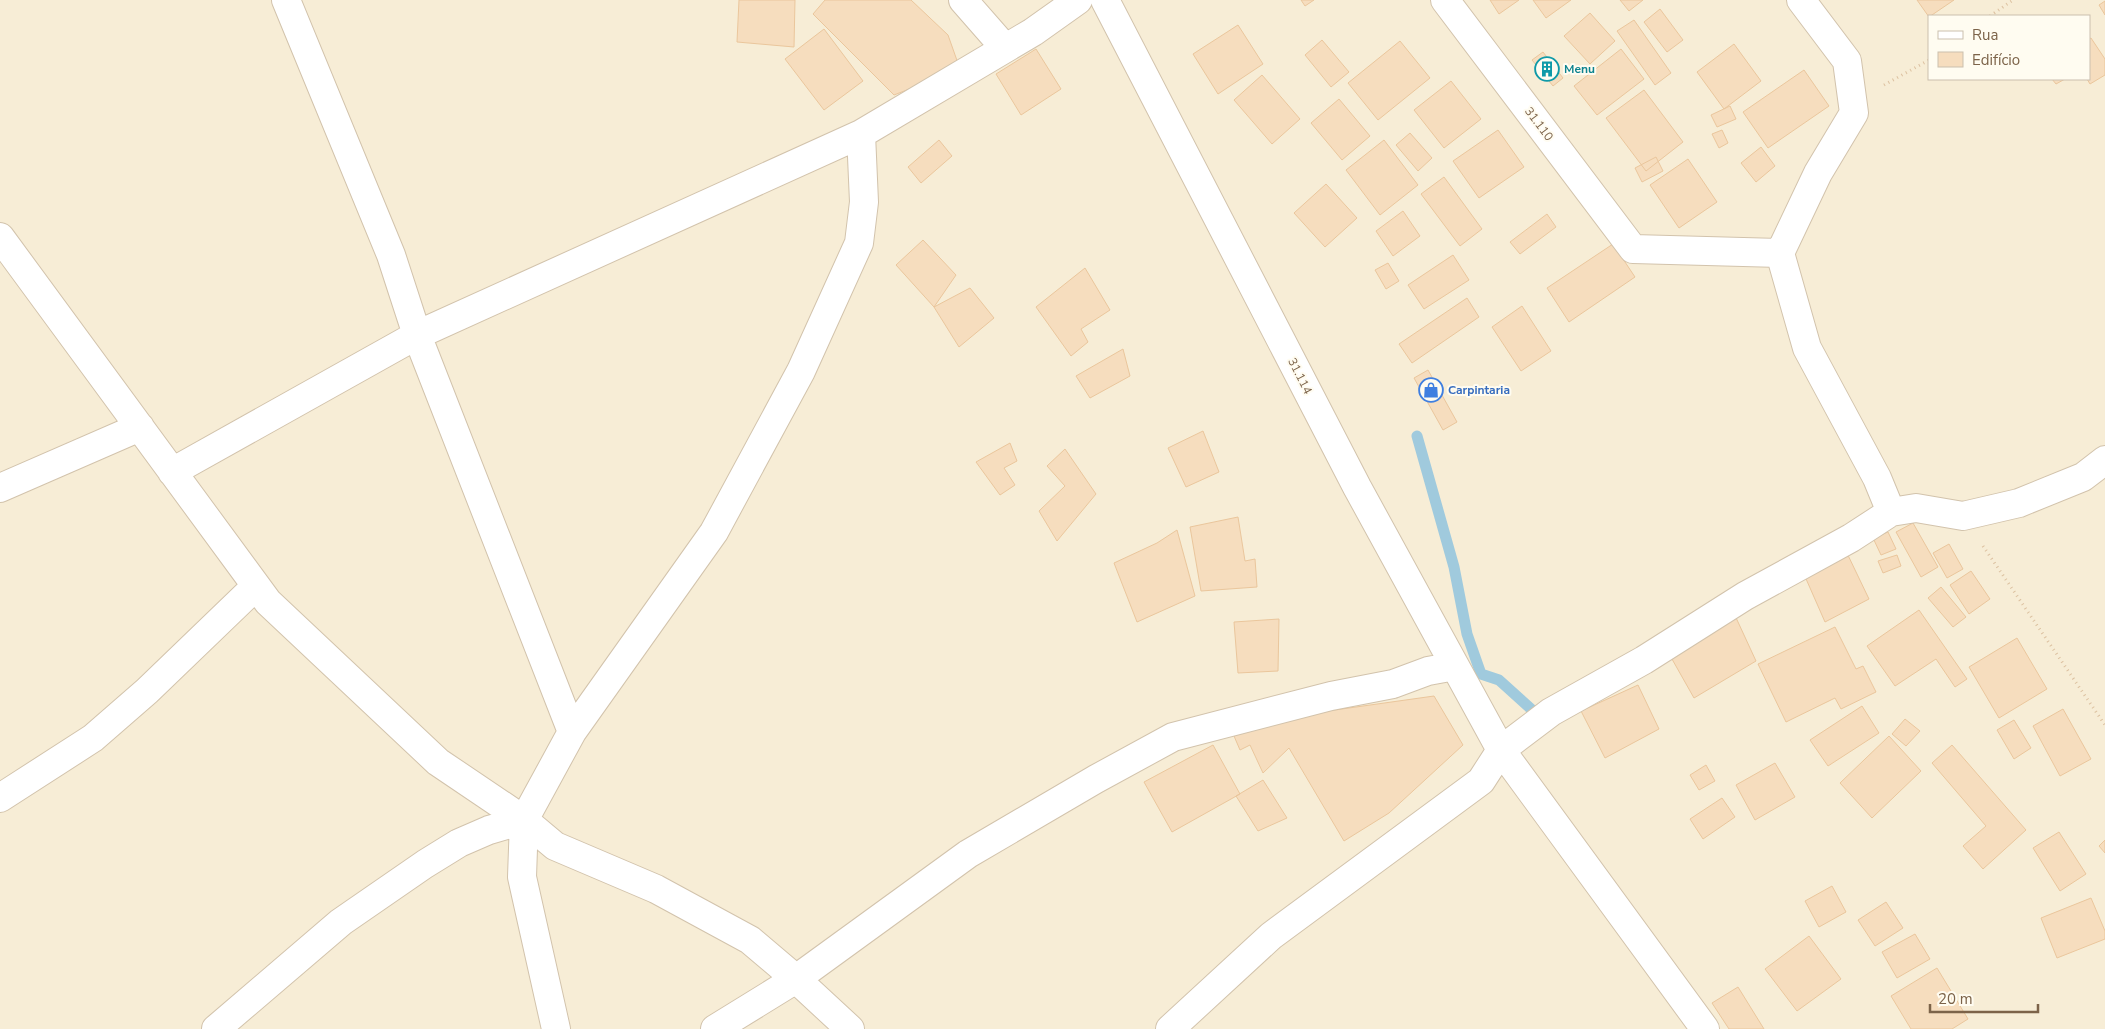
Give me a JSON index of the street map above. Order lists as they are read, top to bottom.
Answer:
{
  "streets": {
    "street": ["31.110", "31.114"]
  },
  "places": {
    "building": ["Menu"],
    "shop": ["Carpintaria"]
  },
  "legend": ["Rua", "Edifício"],
  "scale_bar": "20 m"
}
